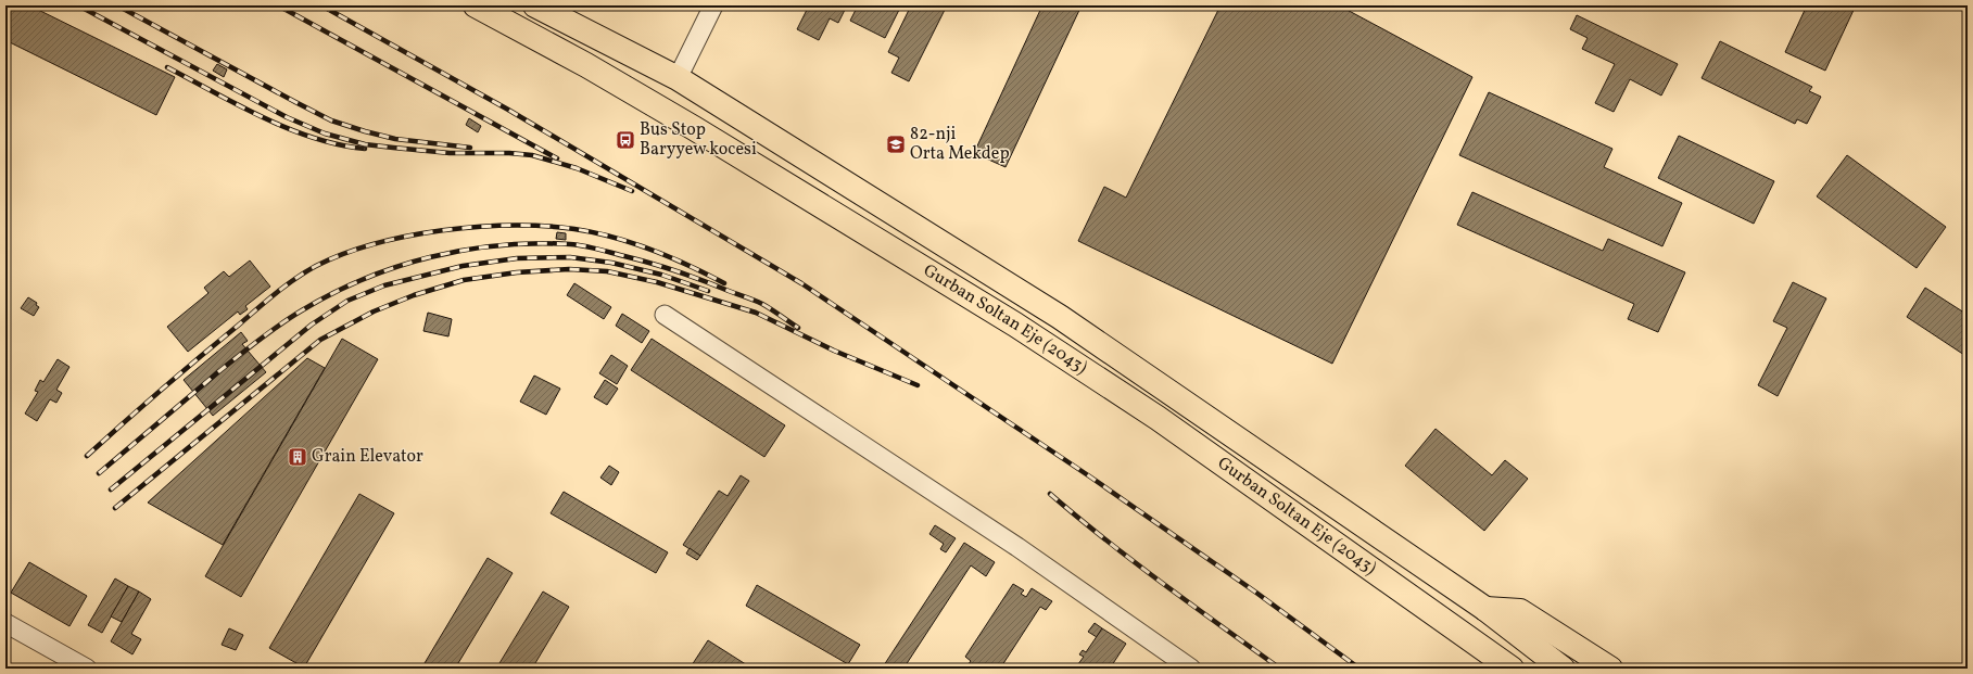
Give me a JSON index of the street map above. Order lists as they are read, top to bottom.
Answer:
{
  "streets": {
    "highway": ["Gurban Soltan Eje (2043)"]
  },
  "places": {
    "bus stop": ["Bus Stop Baryyew kocesi"],
    "school or university": ["82-nji Orta Mekdep"],
    "building": ["Grain Elevator"]
  }
}
